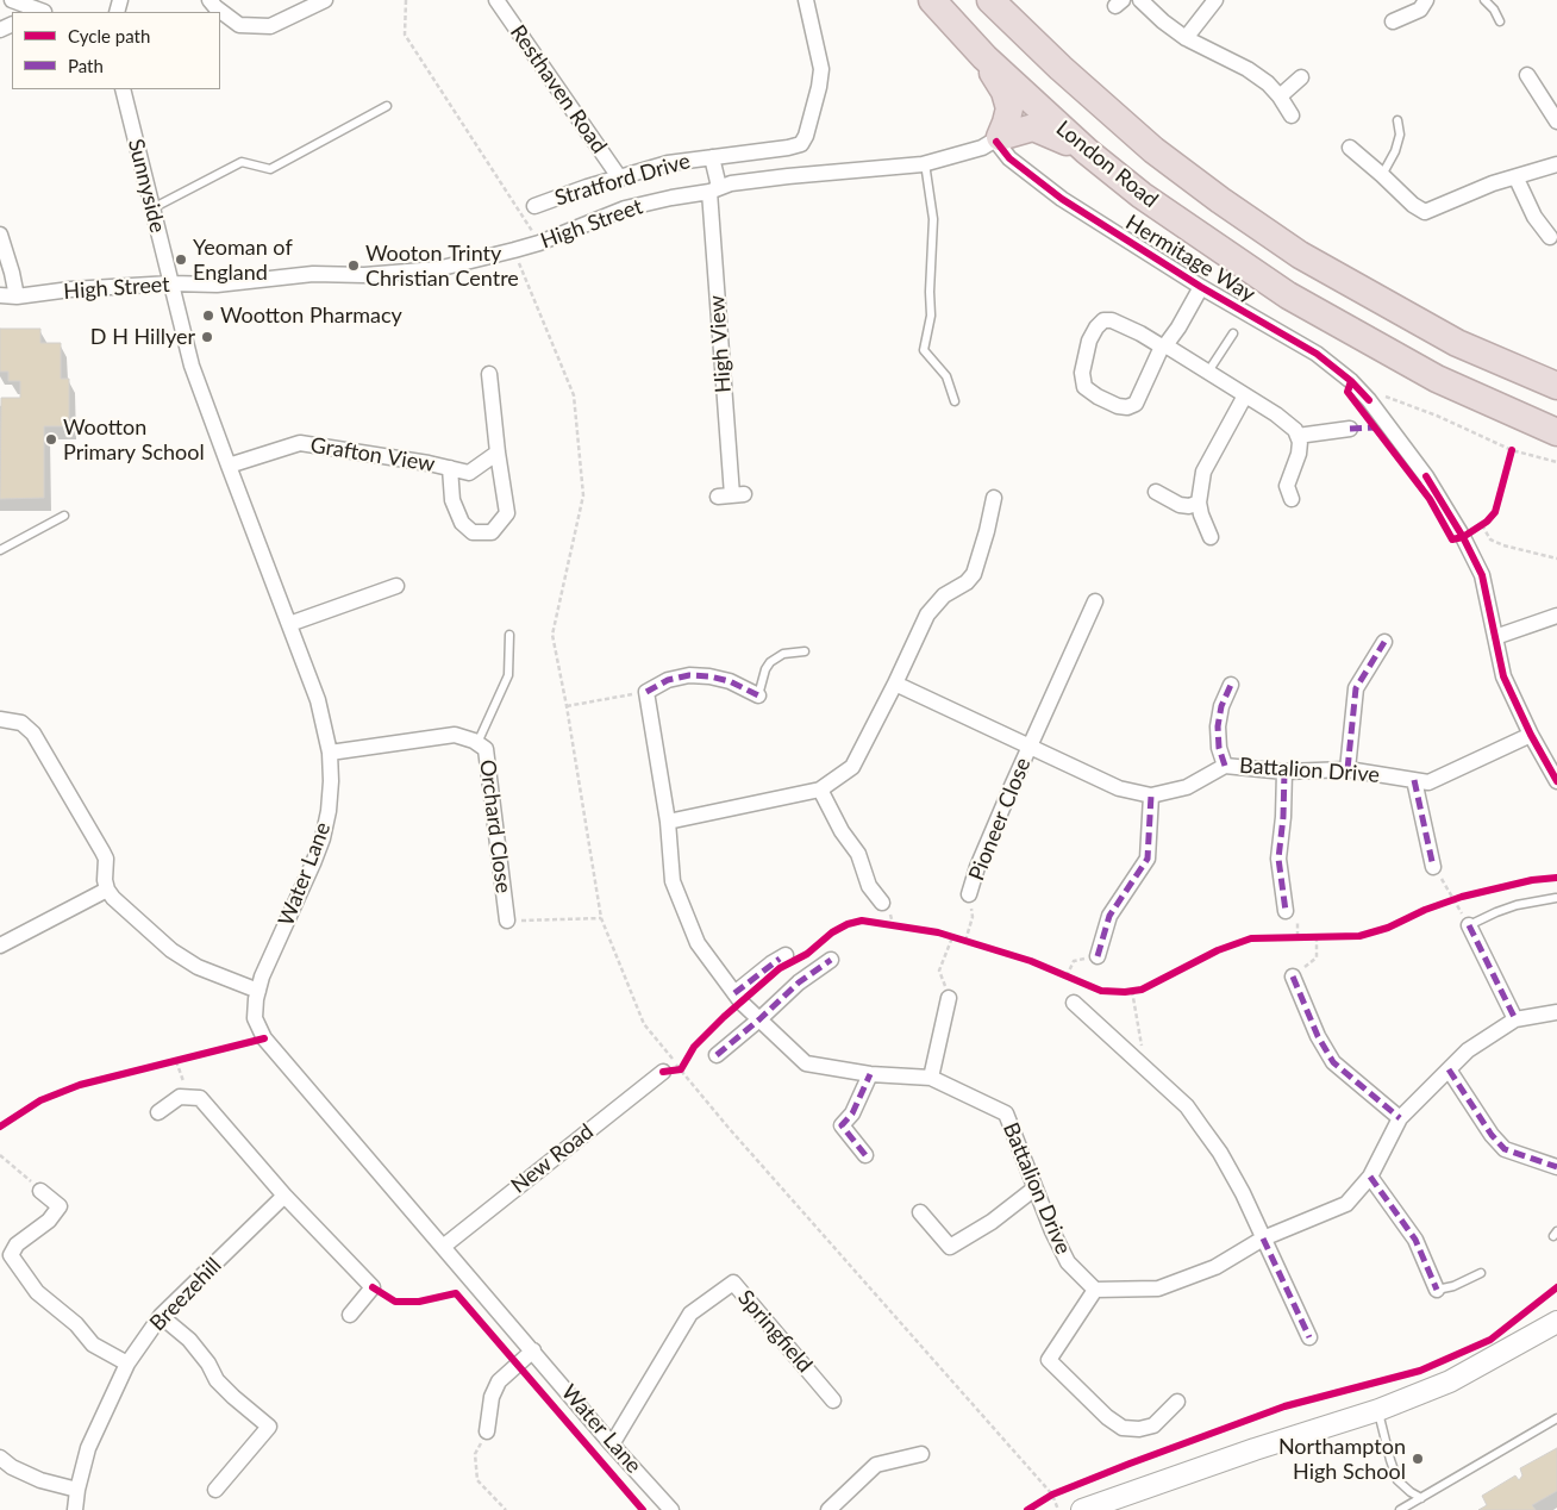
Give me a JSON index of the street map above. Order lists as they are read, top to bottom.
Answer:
{
  "streets": {
    "highway": ["London Road"],
    "street": [
      "Resthaven Road",
      "Stratford Drive",
      "Sunnyside",
      "High Street",
      "Hermitage Way",
      "High View",
      "Grafton View",
      "Battalion Drive",
      "Pioneer Close",
      "Orchard Close",
      "Water Lane",
      "New Road",
      "Breezehill",
      "Springfield"
    ]
  },
  "crossings": [
    ["Resthaven Road", "Stratford Drive"],
    ["Stratford Drive", "High Street"],
    ["Stratford Drive", "High View"],
    ["Sunnyside", "High Street"],
    ["Sunnyside", "Water Lane"],
    ["High Street", "Hermitage Way"],
    ["High Street", "High View"],
    ["High Street", "Water Lane"],
    ["Hermitage Way", "Battalion Drive"],
    ["Grafton View", "Water Lane"],
    ["Battalion Drive", "Pioneer Close"],
    ["Orchard Close", "Water Lane"],
    ["Water Lane", "New Road"],
    ["Water Lane", "Springfield"]
  ],
  "places": [
    "Yeoman of England",
    "Wooton Trinty Christian Centre",
    "Wootton Pharmacy",
    "D H Hillyer",
    "Wootton Primary School",
    "Northampton High School"
  ],
  "legend": ["Cycle path", "Path"]
}
